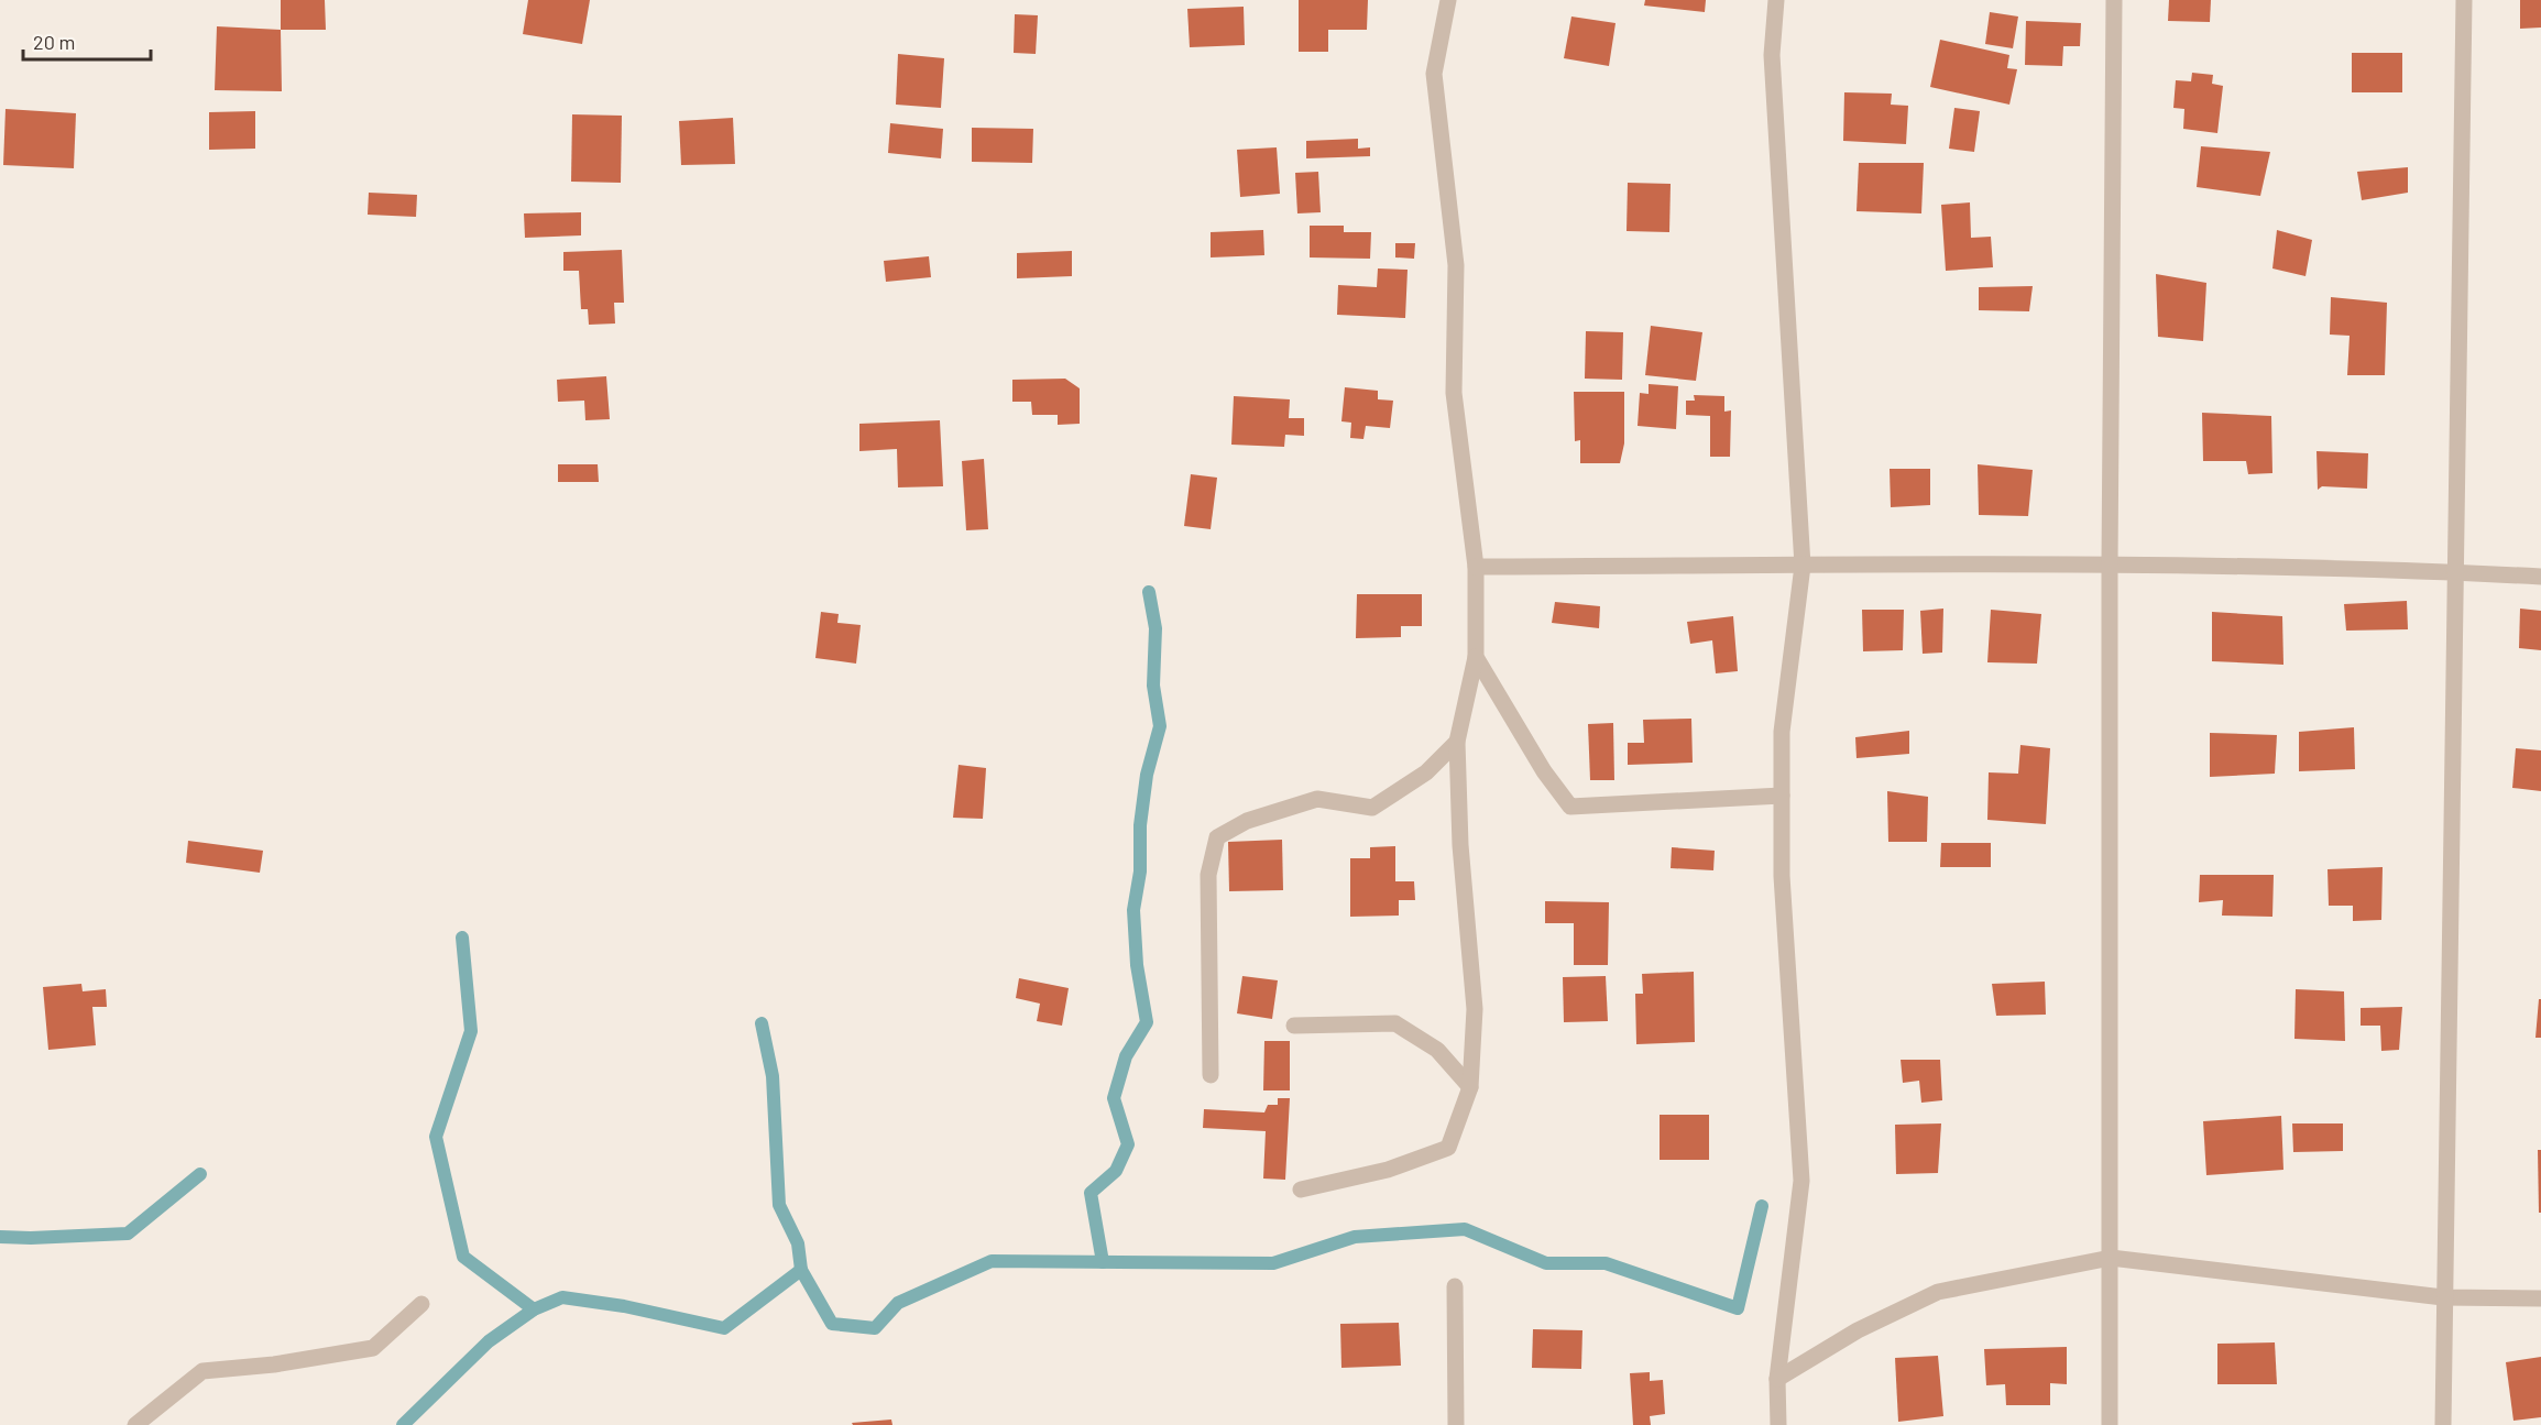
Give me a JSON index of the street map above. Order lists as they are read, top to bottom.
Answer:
{
  "scale_bar": "20 m"
}
